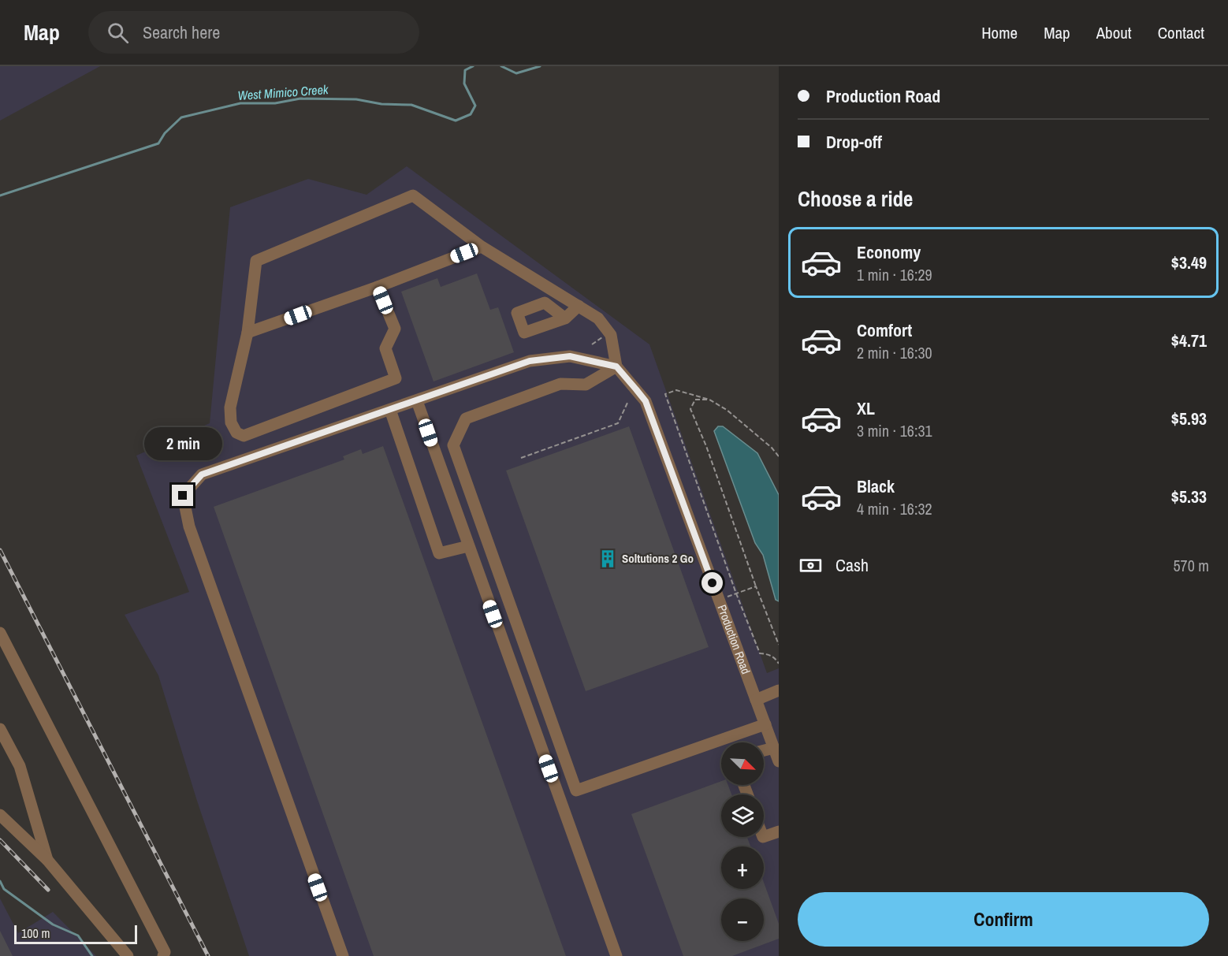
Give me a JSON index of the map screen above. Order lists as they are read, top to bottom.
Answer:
{
  "streets": {
    "street": ["Production Road"]
  },
  "water": ["West Mimico Creek"],
  "places": {
    "building": ["Soltutions 2 Go"]
  },
  "scale_bar": "100 m",
  "north": "bottom right",
  "page": {
    "header": "Map",
    "search": "Search here",
    "nav": [
      "Home",
      "Map",
      "About",
      "Contact"
    ],
    "banner": ["Production Road", "Drop-off"],
    "heading": "Choose a ride",
    "list": [
      {
        "name": "Economy",
        "note": "1 min · 16:29",
        "value": "$3.49"
      },
      {
        "name": "Comfort",
        "note": "2 min · 16:30",
        "value": "$4.71"
      },
      {
        "name": "XL",
        "note": "3 min · 16:31",
        "value": "$5.93"
      },
      {
        "name": "Black",
        "note": "4 min · 16:32",
        "value": "$5.33"
      }
    ],
    "bubble": "2 min",
    "pay": ["Cash", "570 m"],
    "map_buttons": ["+", "−"],
    "buttons": "Confirm",
    "scale": "100 m"
  }
}
